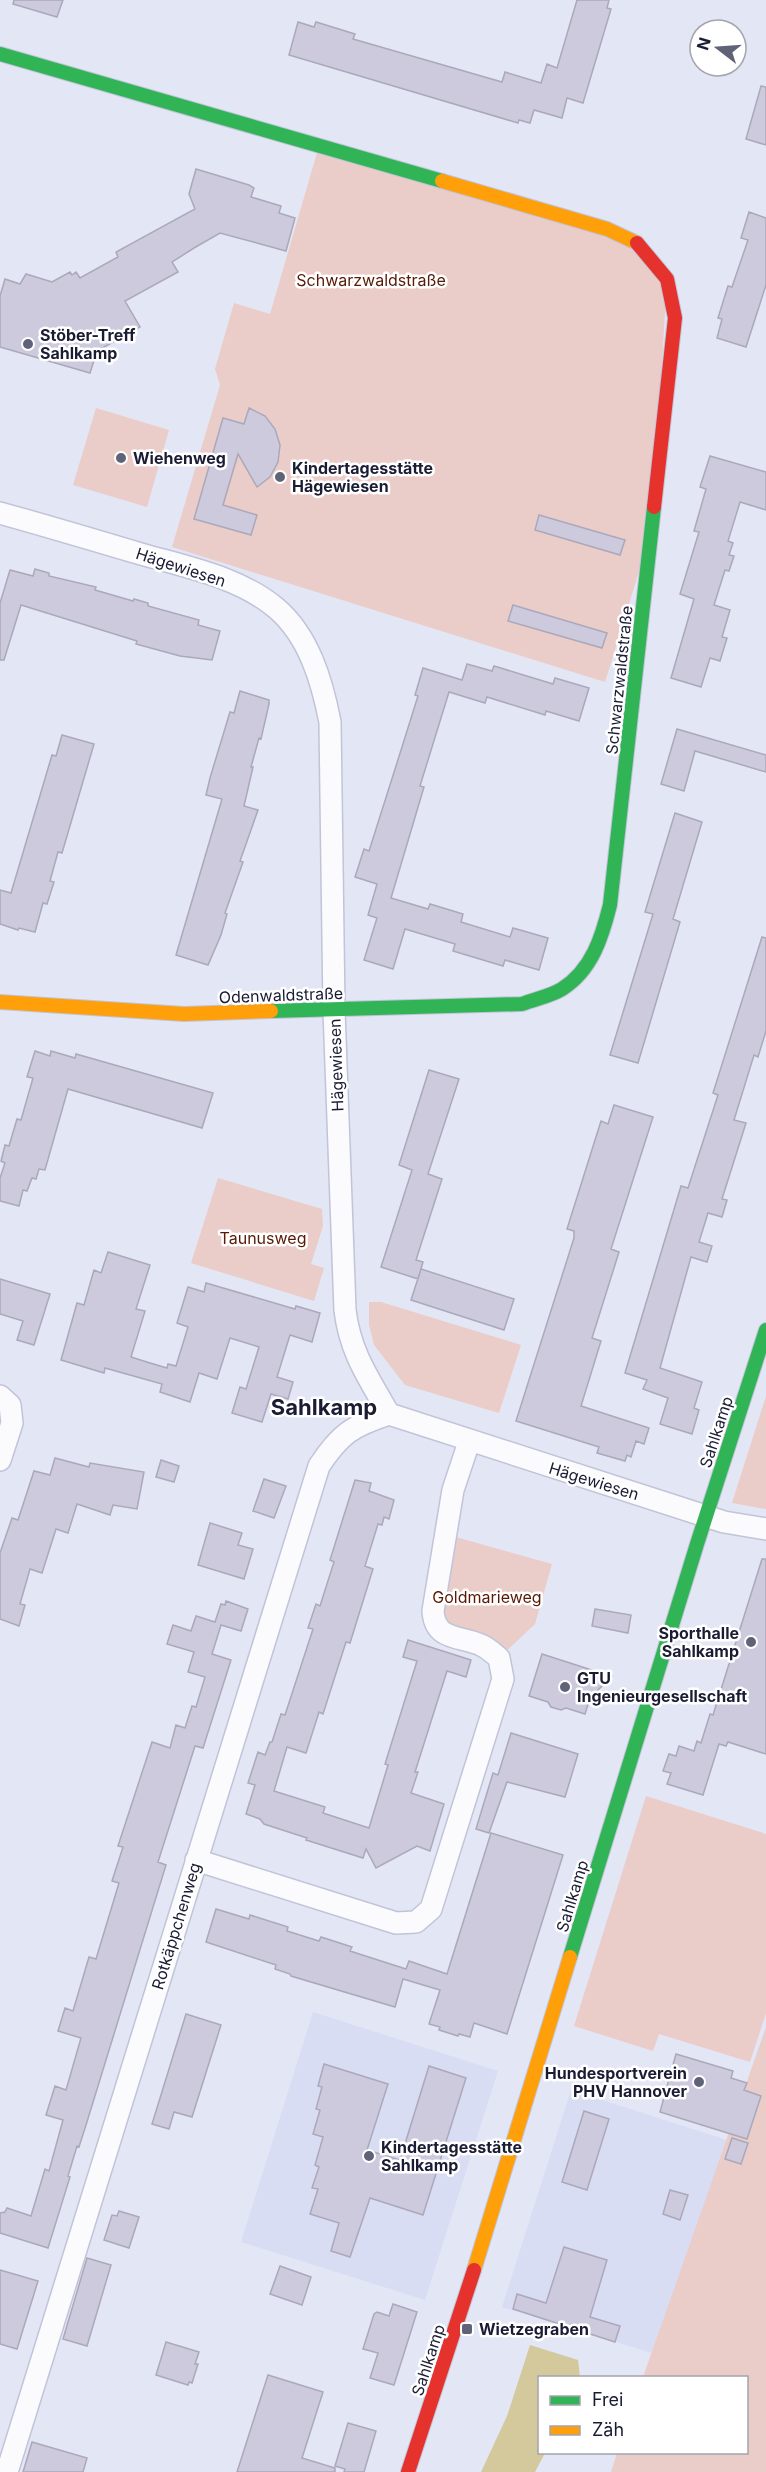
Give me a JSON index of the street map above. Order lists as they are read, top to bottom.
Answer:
{
  "streets": {
    "street": [
      "Hägewiesen",
      "Schwarzwaldstraße",
      "Odenwaldstraße",
      "Sahlkamp",
      "Rotkäppchenweg"
    ]
  },
  "crossings": [
    ["Hägewiesen", "Odenwaldstraße"],
    ["Hägewiesen", "Sahlkamp"],
    ["Hägewiesen", "Rotkäppchenweg"],
    ["Schwarzwaldstraße", "Odenwaldstraße"]
  ],
  "districts": ["Sahlkamp"],
  "parks": ["Schwarzwaldstraße", "Taunusweg", "Goldmarieweg"],
  "places": {
    "other": [
      "Stöber-Treff Sahlkamp",
      "Wiehenweg",
      "Kindertagesstätte Hägewiesen",
      "Sporthalle Sahlkamp",
      "GTU Ingenieurgesellschaft",
      "Hundesportverein PHV Hannover",
      "Kindertagesstätte Sahlkamp"
    ],
    "transit": ["Wietzegraben"]
  },
  "legend": ["Frei", "Zäh"],
  "north": "left"
}
